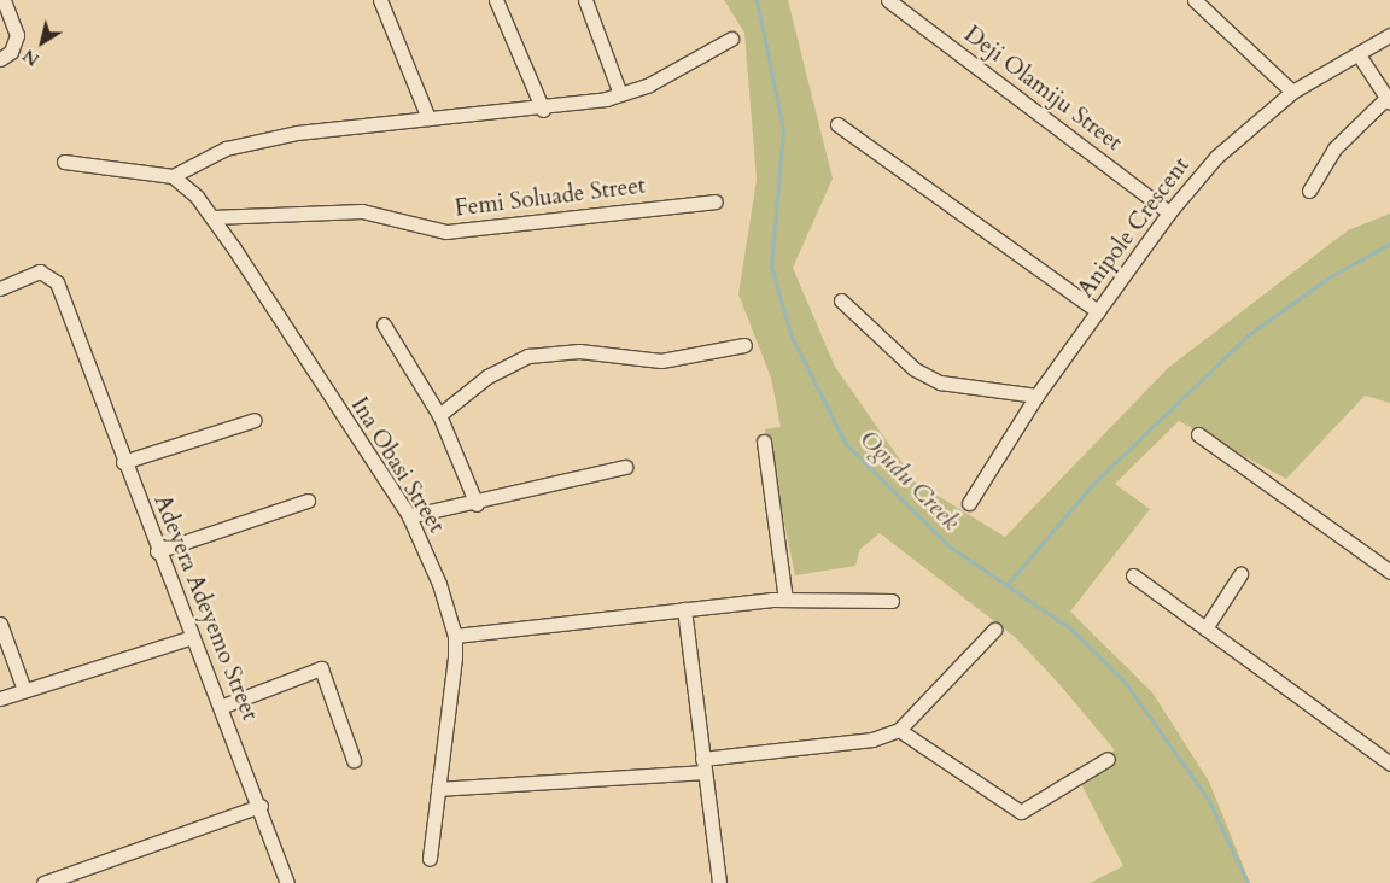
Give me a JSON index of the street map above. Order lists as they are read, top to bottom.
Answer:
{
  "streets": {
    "street": [
      "Deji Olamiju Street",
      "Femi Soluade Street",
      "Anipole Crescent",
      "Ina Obasi Street",
      "Adeyera Adeyemo Street"
    ]
  },
  "crossings": [
    ["Deji Olamiju Street", "Anipole Crescent"],
    ["Femi Soluade Street", "Ina Obasi Street"]
  ],
  "water": ["Ogudu Creek"],
  "north": "bottom left"
}
